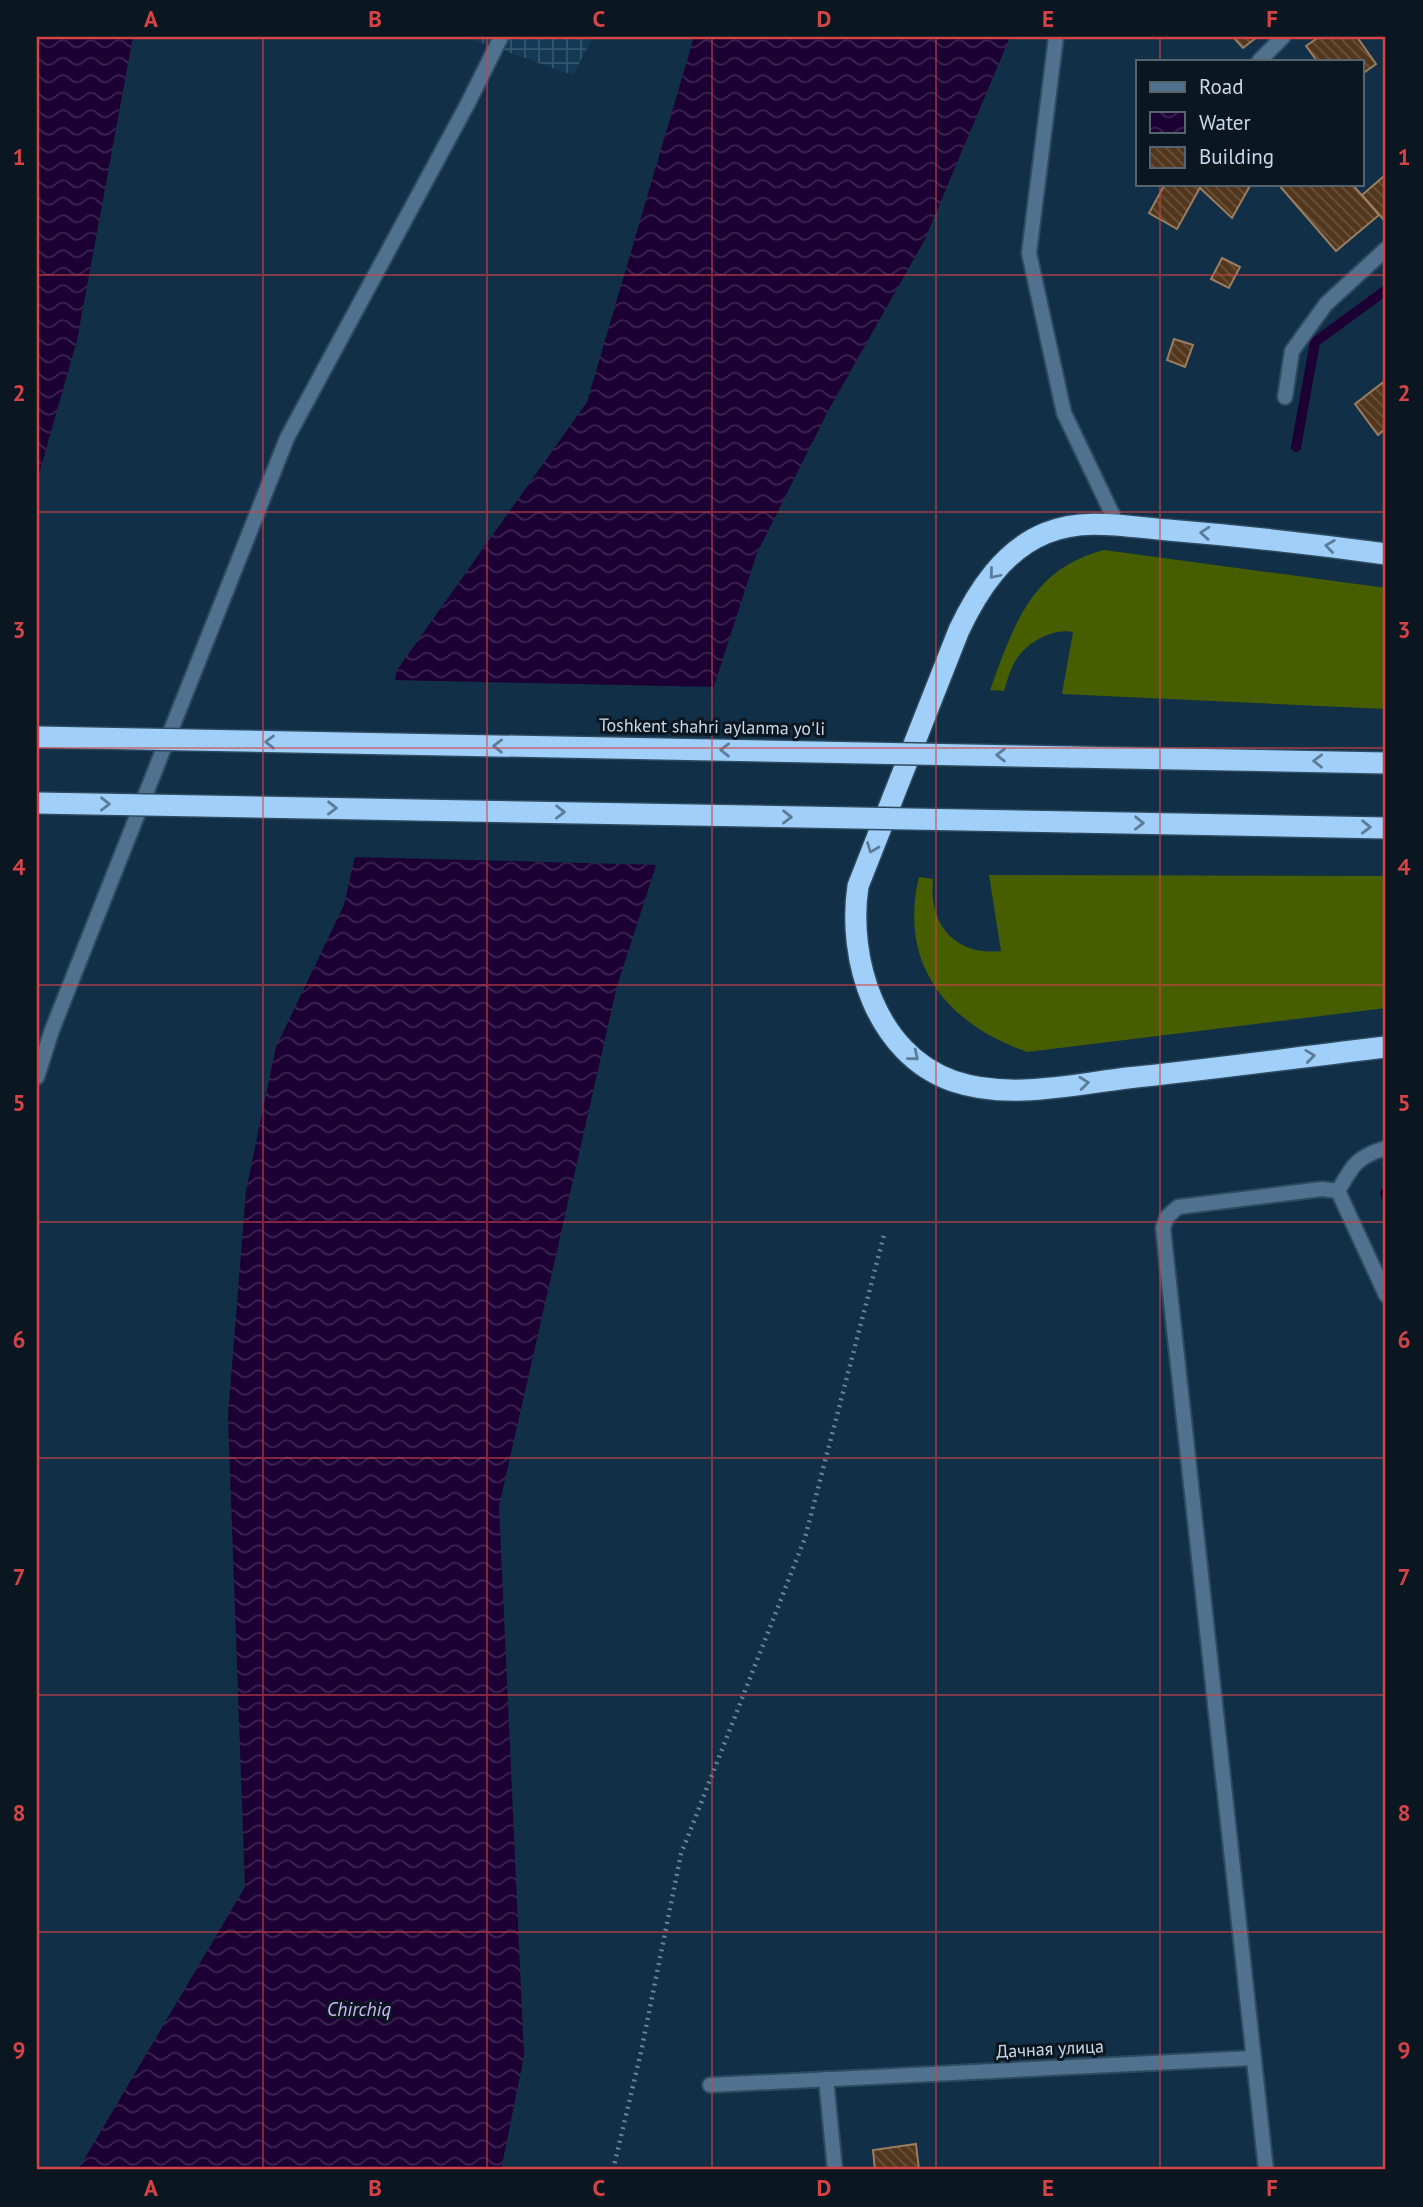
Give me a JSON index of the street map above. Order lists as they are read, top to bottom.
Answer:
{
  "streets": {
    "highway": ["Toshkent shahri aylanma yoʻli"],
    "street": ["Дачная улица"]
  },
  "water": ["Chirchiq"],
  "legend": ["Road", "Water", "Building"],
  "grid": {
    "columns": [
      "A",
      "B",
      "C",
      "D",
      "E",
      "F"
    ],
    "rows": [
      "1",
      "2",
      "3",
      "4",
      "5",
      "6",
      "7",
      "8",
      "9"
    ]
  }
}
